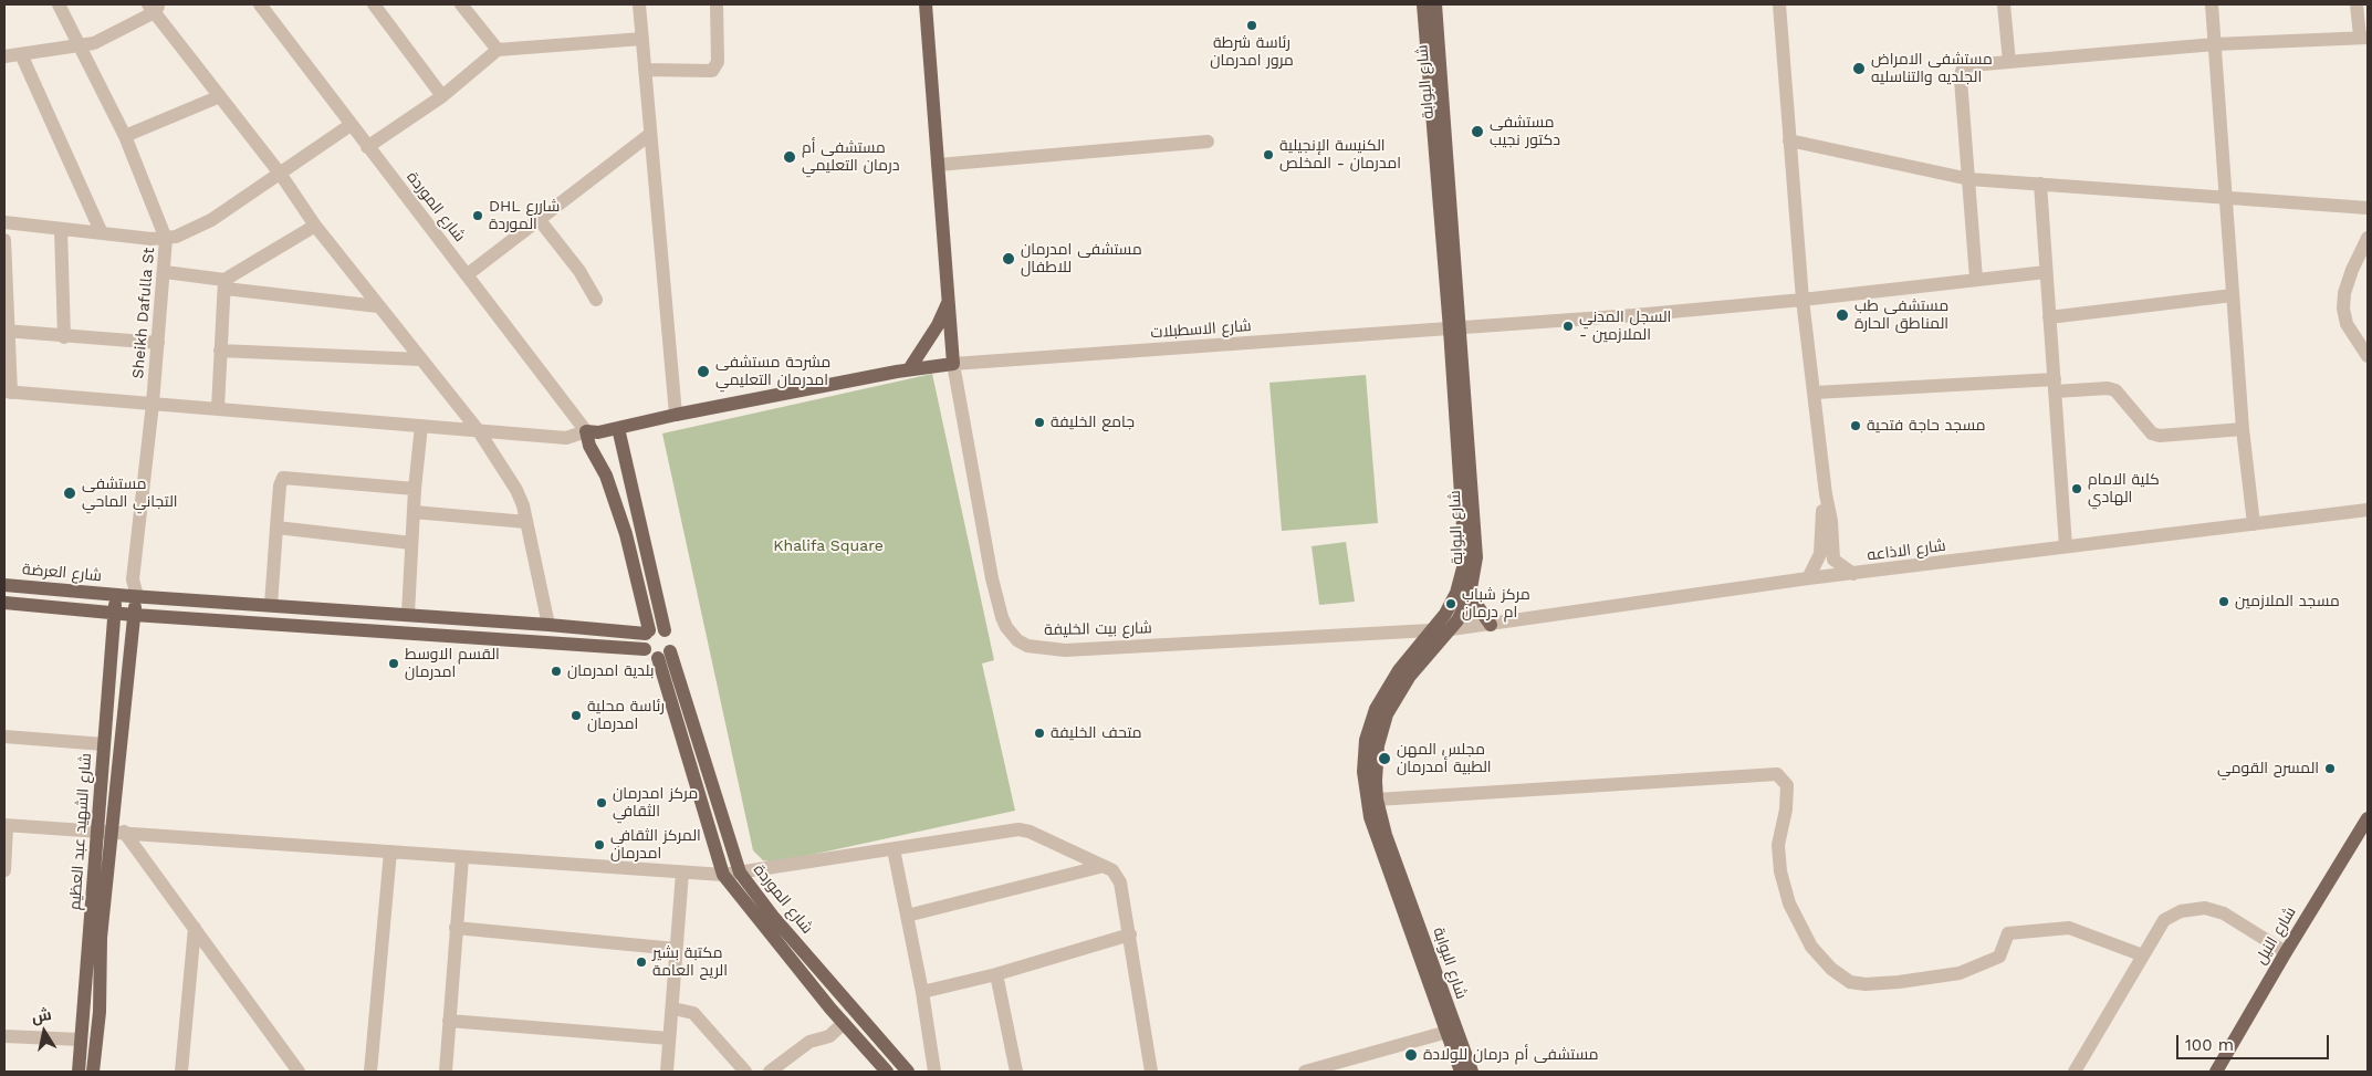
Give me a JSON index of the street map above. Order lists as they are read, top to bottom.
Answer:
{
  "streets": {
    "main road": [
      "شارع البوابة",
      "شارع الموردة",
      "شارع العرضة",
      "شارع الشهيد عبد العظيم",
      "شارع النيل"
    ],
    "street": [
      "Sheikh Dafulla St",
      "شارع الاسطبلات",
      "شارع الاذاعه",
      "شارع بيت الخليفة"
    ]
  },
  "crossings": [
    ["شارع البوابة", "شارع الاسطبلات"],
    ["شارع البوابة", "شارع الاذاعه"],
    ["شارع البوابة", "شارع بيت الخليفة"],
    ["شارع الموردة", "شارع العرضة"],
    ["شارع الاسطبلات", "شارع بيت الخليفة"],
    ["شارع الاذاعه", "شارع بيت الخليفة"],
    ["شارع العرضة", "شارع الشهيد عبد العظيم"]
  ],
  "parks": ["Khalifa Square"],
  "places": [
    "رئاسة شرطة مرور امدرمان",
    "مستشفى الامراض الجلديه والتناسليه",
    "مستشفى دكتور نجيب",
    "الكنيسة الإنجيلية امدرمان - المخلص",
    "مستشفى أم درمان التعليمي",
    "DHL شاررع الموردة",
    "مستشفى امدرمان للاطفال",
    "مستشفى طب المناطق الحارة",
    "السجل المدني - الملازمين",
    "مشرحة مستشفى امدرمان التعليمي",
    "جامع الخليفة",
    "مسجد حاجة فتحية",
    "كلية الامام الهادي",
    "مستشفى التجاني الماحي",
    "مسجد الملازمين",
    "مركز شباب ام درمان",
    "القسم الاوسط امدرمان",
    "بلدية امدرمان",
    "رئاسة محلية امدرمان",
    "متحف الخليفة",
    "مجلس المهن الطبية أمدرمان",
    "المسرح القومي",
    "مركز امدرمان الثقافي",
    "المركز الثقافي امدرمان",
    "مكتبة بشير الريح العامة",
    "مستشفى أم درمان للولادة"
  ],
  "scale_bar": "100 m",
  "north": "top"
}
